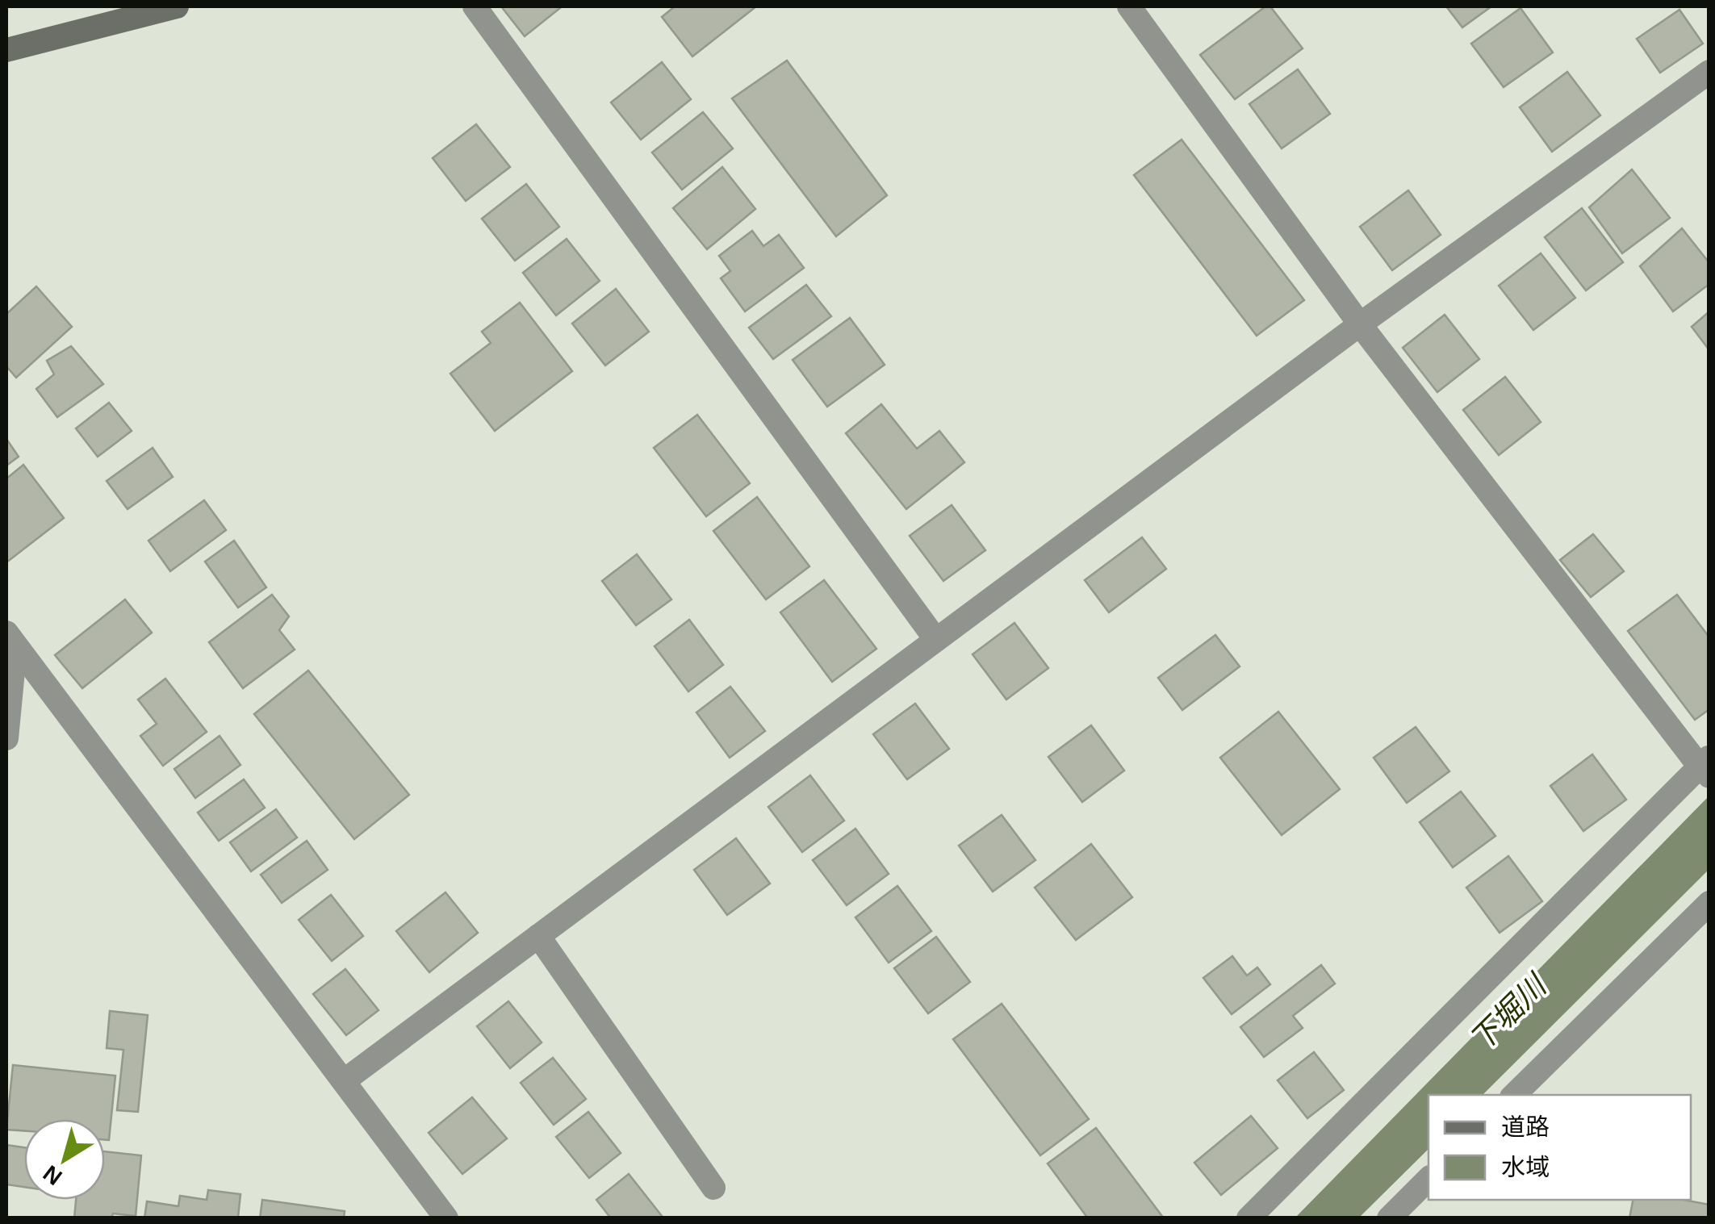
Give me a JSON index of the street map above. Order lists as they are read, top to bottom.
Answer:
{
  "water": ["下堀川"],
  "legend": ["道路", "水域"],
  "north": "bottom left"
}
